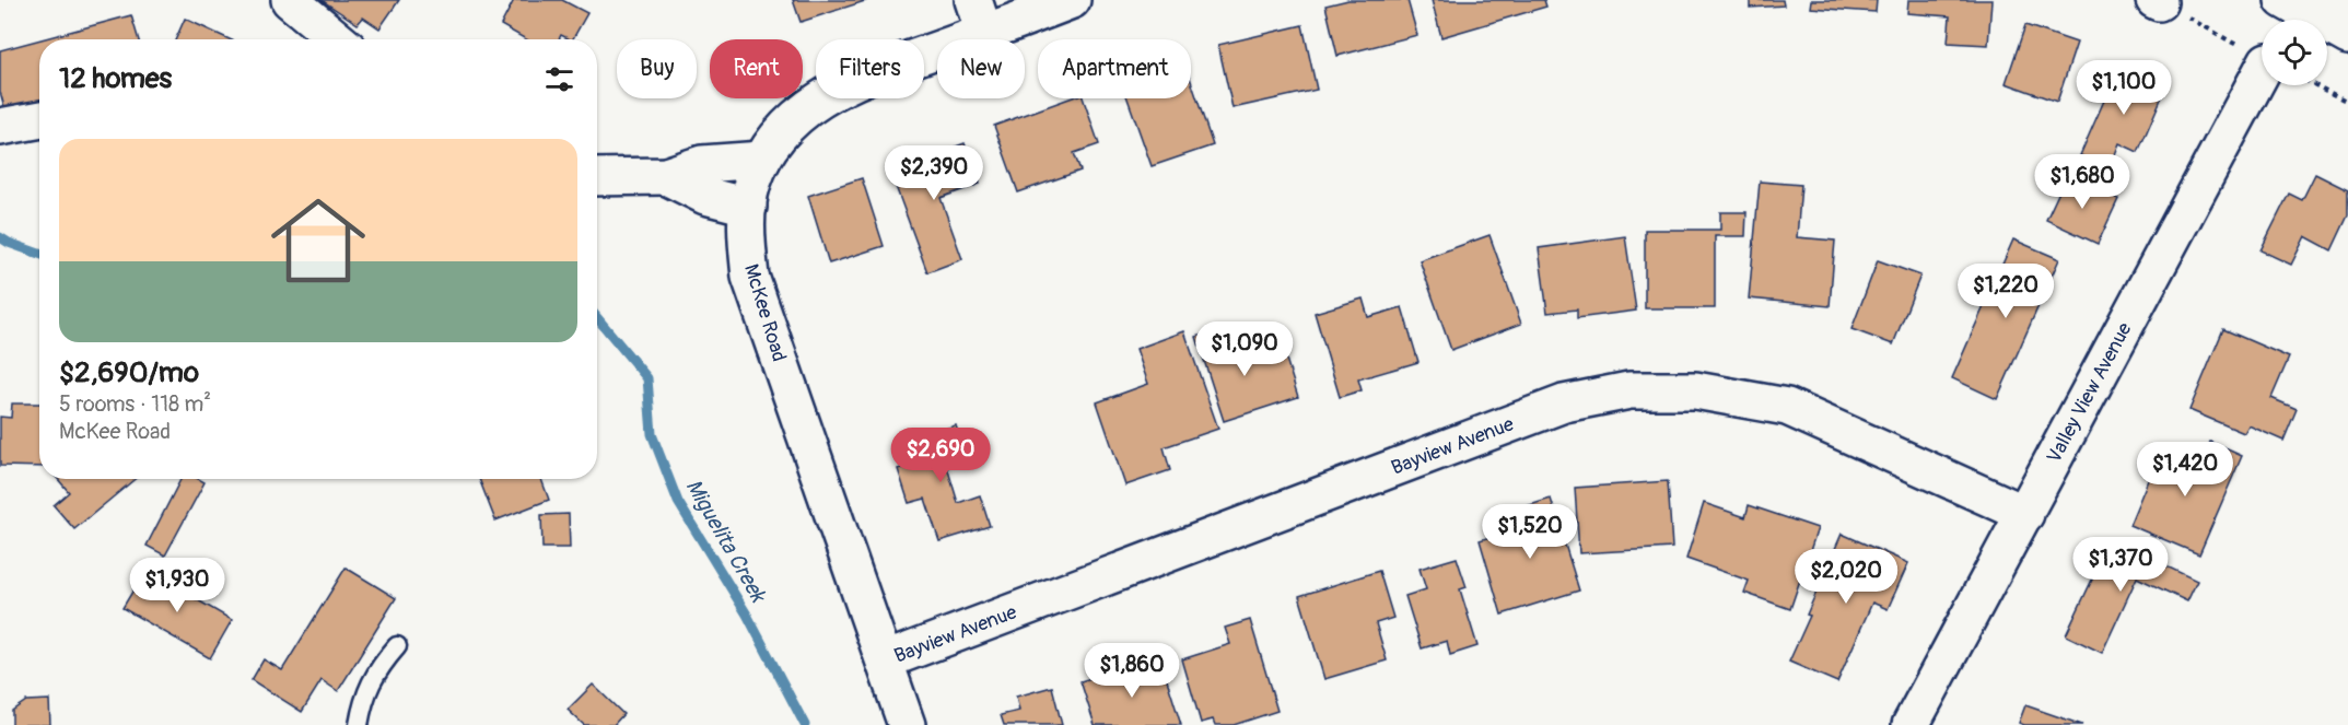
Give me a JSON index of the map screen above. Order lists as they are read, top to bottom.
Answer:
{
  "streets": {
    "street": ["McKee Road", "Valley View Avenue", "Bayview Avenue"]
  },
  "crossings": [
    ["McKee Road", "Bayview Avenue"],
    ["Valley View Avenue", "Bayview Avenue"]
  ],
  "water": ["Miguelita Creek"],
  "page": {
    "chip": [
      "Buy",
      "Rent",
      "Filters",
      "New",
      "Apartment"
    ],
    "heading": "12 homes",
    "price": [
      "$1,100",
      "$2,390",
      "$1,680",
      "$1,220",
      "$1,090",
      "$2,690",
      "$1,420",
      "$1,520",
      "$1,370",
      "$2,020",
      "$1,930",
      "$1,860"
    ],
    "list": [
      {
        "name": "$2,690/mo",
        "note": "5 rooms · 118 m² · McKee Road"
      }
    ]
  }
}
